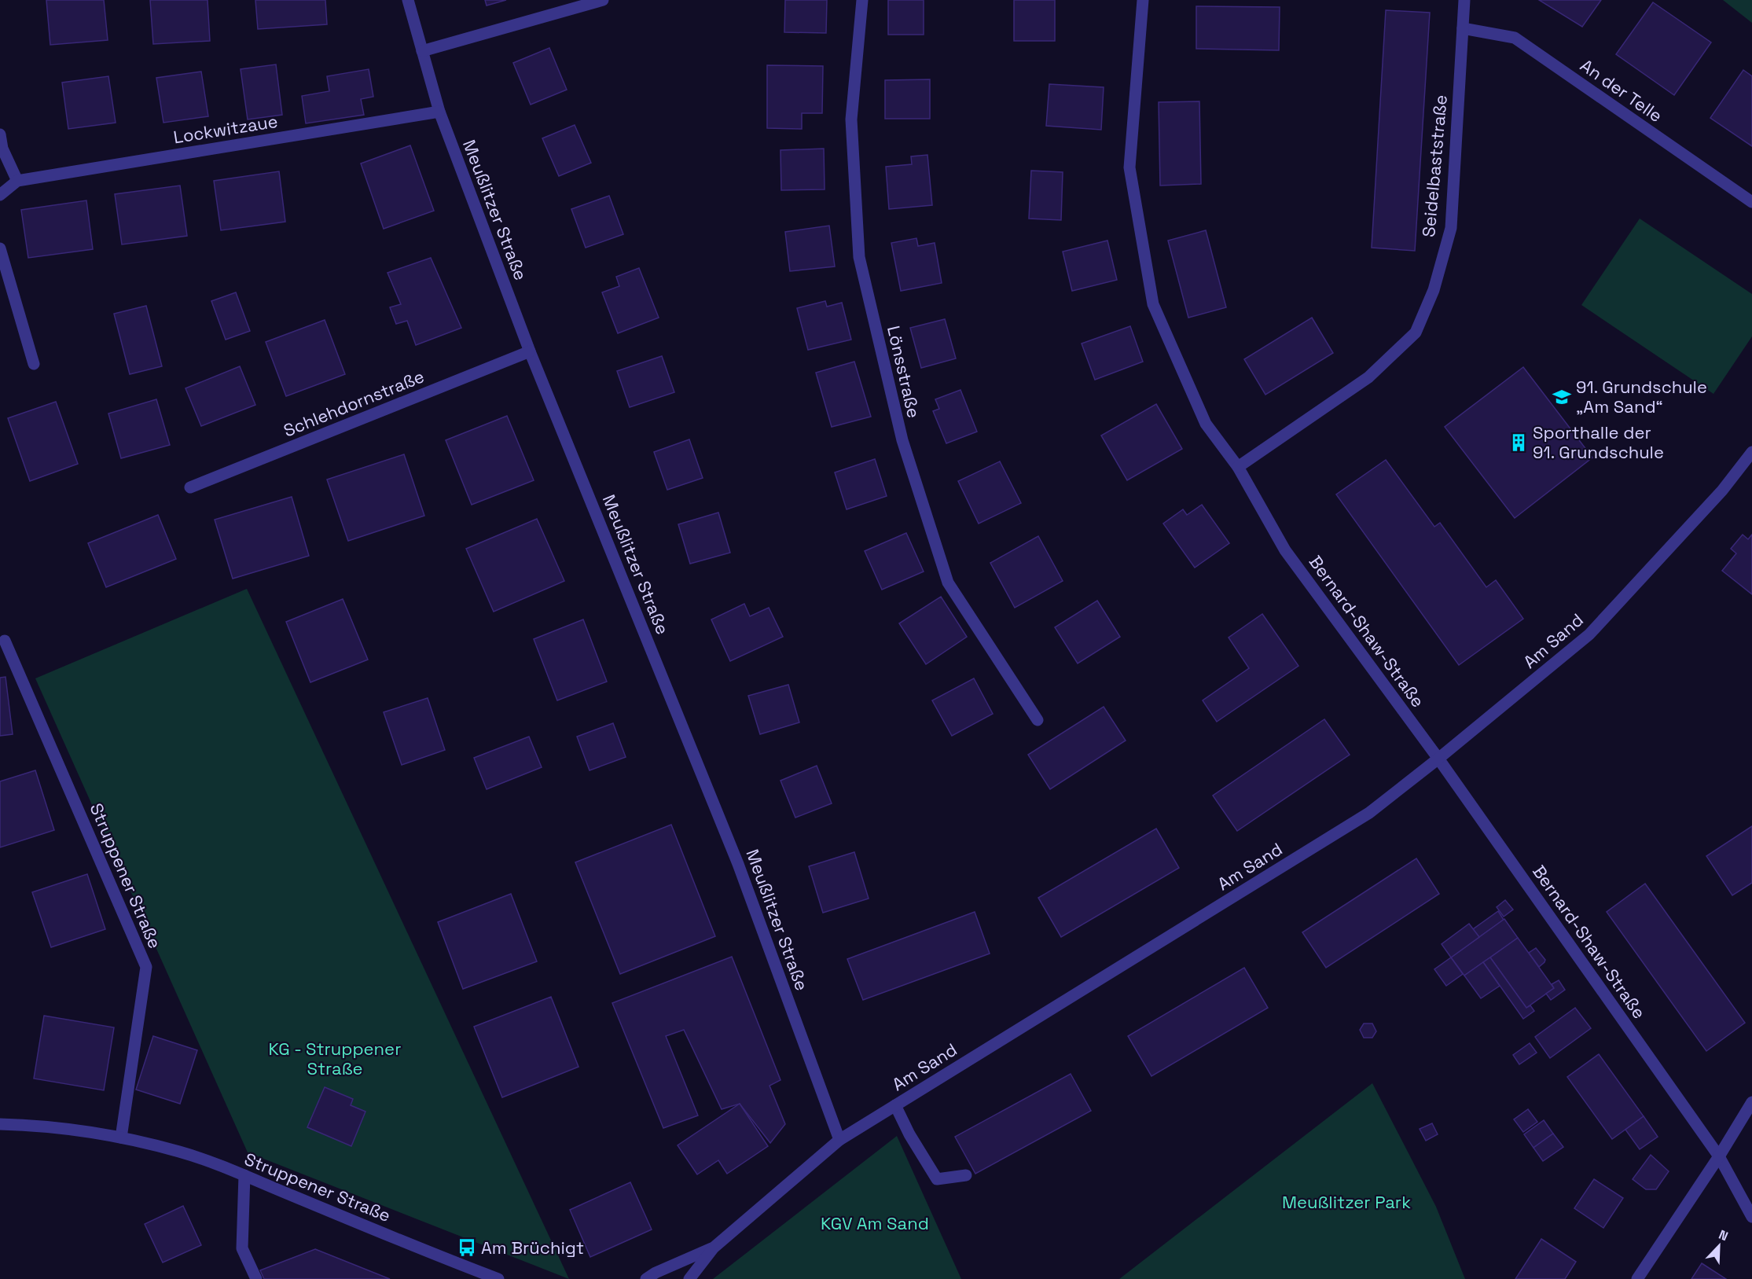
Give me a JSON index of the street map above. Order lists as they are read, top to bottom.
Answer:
{
  "streets": {
    "street": [
      "An der Telle",
      "Lockwitzaue",
      "Seidelbaststraße",
      "Meußlitzer Straße",
      "Lönsstraße",
      "Schlehdornstraße",
      "Bernard-Shaw-Straße",
      "Am Sand",
      "Struppener Straße"
    ]
  },
  "crossings": [
    ["An der Telle", "Seidelbaststraße"],
    ["Lockwitzaue", "Meußlitzer Straße"],
    ["Seidelbaststraße", "Bernard-Shaw-Straße"],
    ["Meußlitzer Straße", "Schlehdornstraße"],
    ["Meußlitzer Straße", "Am Sand"],
    ["Bernard-Shaw-Straße", "Am Sand"]
  ],
  "parks": ["KG - Struppener Straße", "Meußlitzer Park", "KGV Am Sand"],
  "places": {
    "school or university": ["91. Grundschule „Am Sand“"],
    "building": ["Sporthalle der 91. Grundschule"],
    "bus stop": ["Am Brüchigt"]
  },
  "north": "top right"
}
